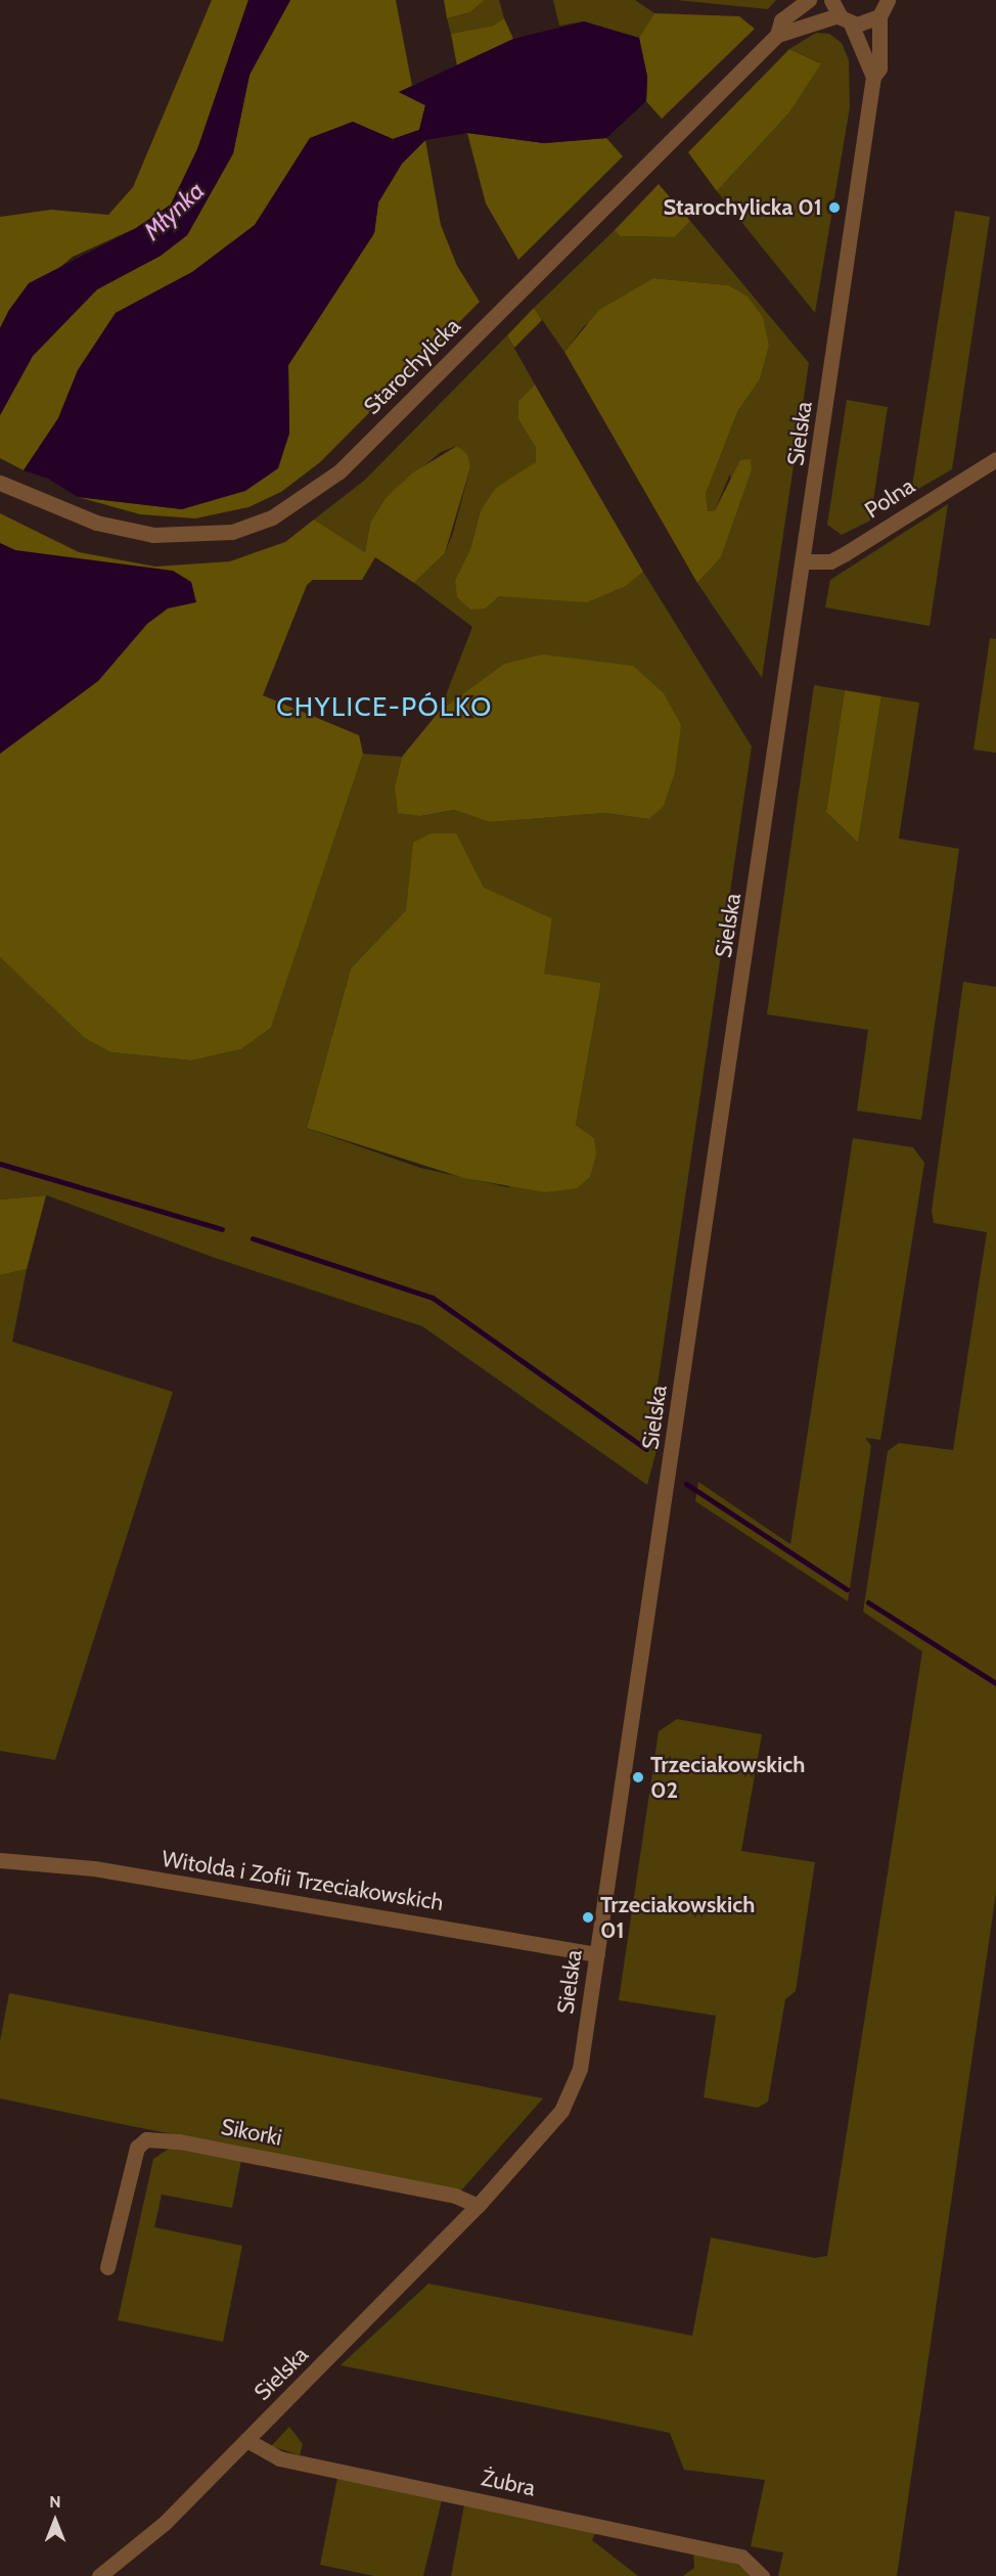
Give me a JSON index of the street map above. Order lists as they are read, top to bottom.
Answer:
{
  "streets": {
    "street": [
      "Starochylicka",
      "Sielska",
      "Polna",
      "Witolda i Zofii Trzeciakowskich",
      "Sikorki",
      "Żubra"
    ]
  },
  "crossings": [
    ["Starochylicka", "Sielska"],
    ["Sielska", "Polna"],
    ["Sielska", "Witolda i Zofii Trzeciakowskich"],
    ["Sielska", "Sikorki"],
    ["Sielska", "Żubra"]
  ],
  "districts": ["CHYLICE-PÓLKO"],
  "water": ["Młynka"],
  "places": ["Starochylicka 01", "Trzeciakowskich 02", "Trzeciakowskich 01"],
  "north": "top"
}
